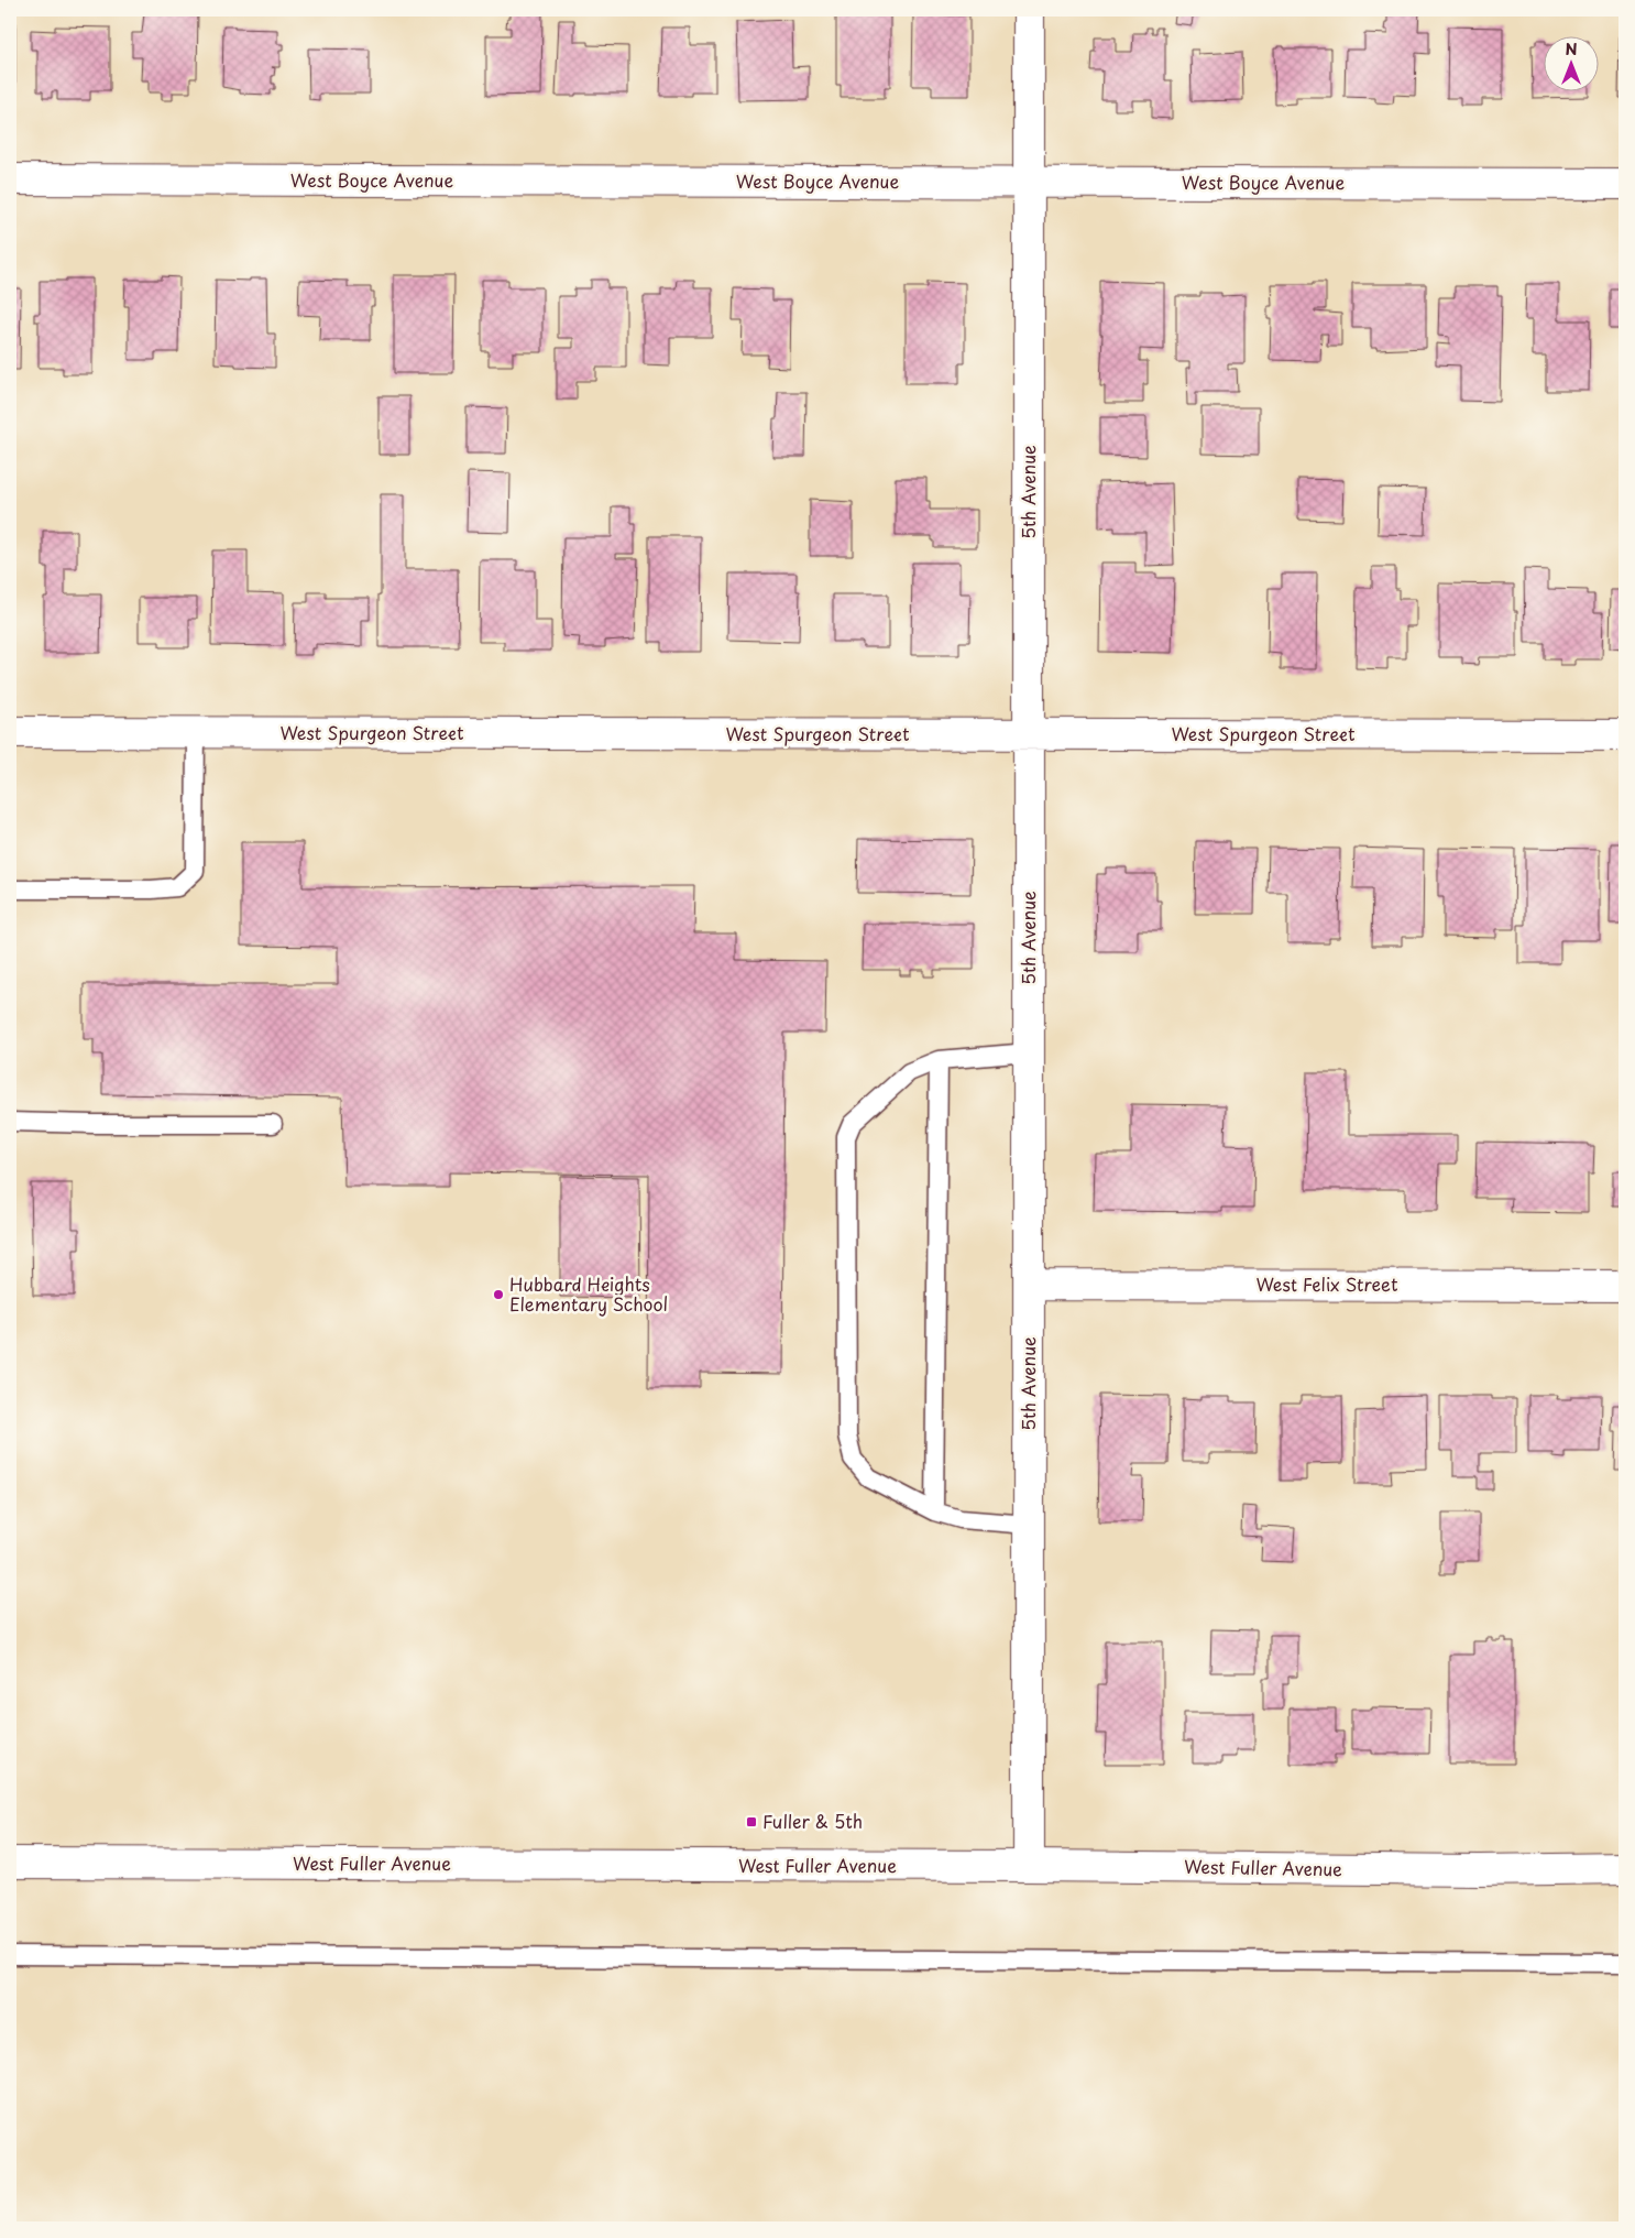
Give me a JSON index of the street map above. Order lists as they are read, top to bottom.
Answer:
{
  "streets": {
    "street": [
      "West Boyce Avenue",
      "5th Avenue",
      "West Spurgeon Street",
      "West Felix Street",
      "West Fuller Avenue"
    ]
  },
  "crossings": [
    ["West Boyce Avenue", "5th Avenue"],
    ["5th Avenue", "West Spurgeon Street"],
    ["5th Avenue", "West Felix Street"],
    ["5th Avenue", "West Fuller Avenue"]
  ],
  "places": {
    "other": ["Hubbard Heights Elementary School"],
    "transit": ["Fuller & 5th"]
  },
  "north": "top"
}
